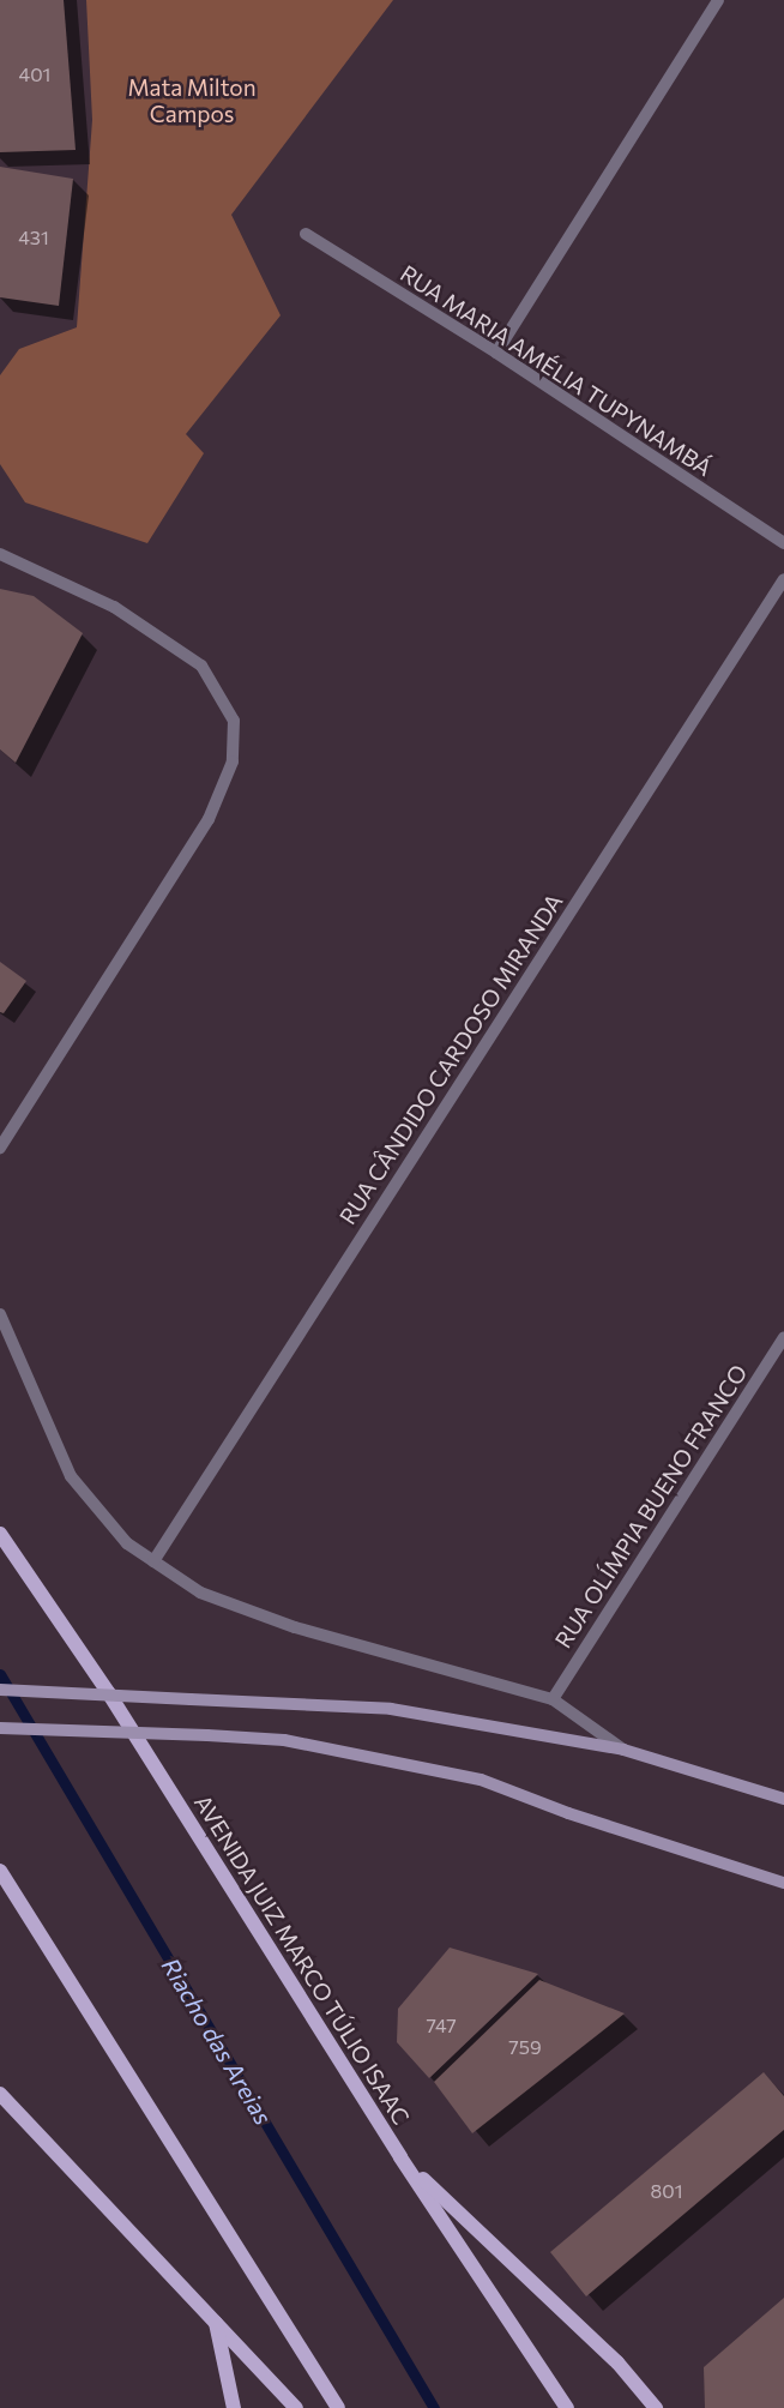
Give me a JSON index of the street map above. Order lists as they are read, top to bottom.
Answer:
{
  "streets": {
    "main road": ["AVENIDA JUIZ MARCO TÚLIO ISAAC"],
    "street": ["RUA MARIA AMÉLIA TUPYNAMBÁ", "RUA CÂNDIDO CARDOSO MIRANDA", "RUA OLÍMPIA BUENO FRANCO"]
  },
  "water": ["Riacho das Areias"],
  "parks": ["Mata Milton Campos"],
  "house_numbers": [
    "401",
    "431",
    "747",
    "759",
    "801"
  ]
}
